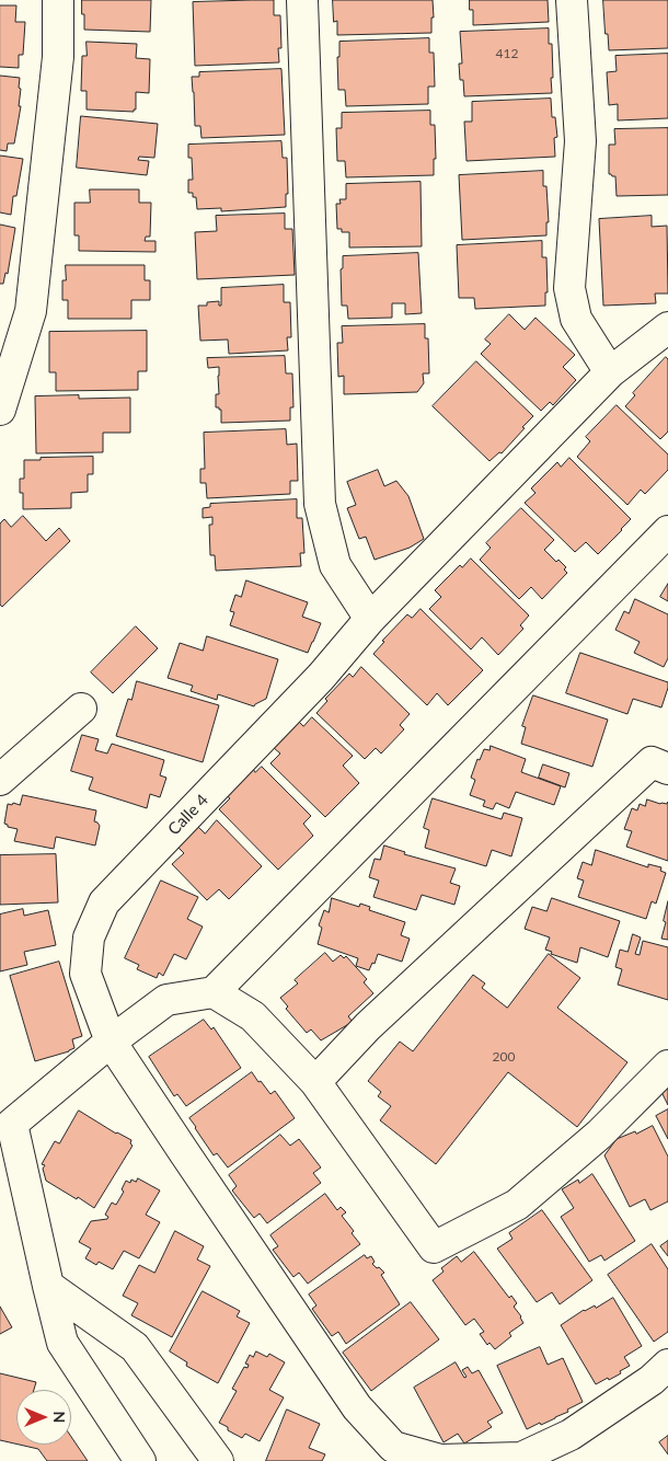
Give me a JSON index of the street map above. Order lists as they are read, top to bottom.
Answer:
{
  "streets": {
    "street": ["Calle 4"]
  },
  "house_numbers": ["412", "200"],
  "north": "right"
}
